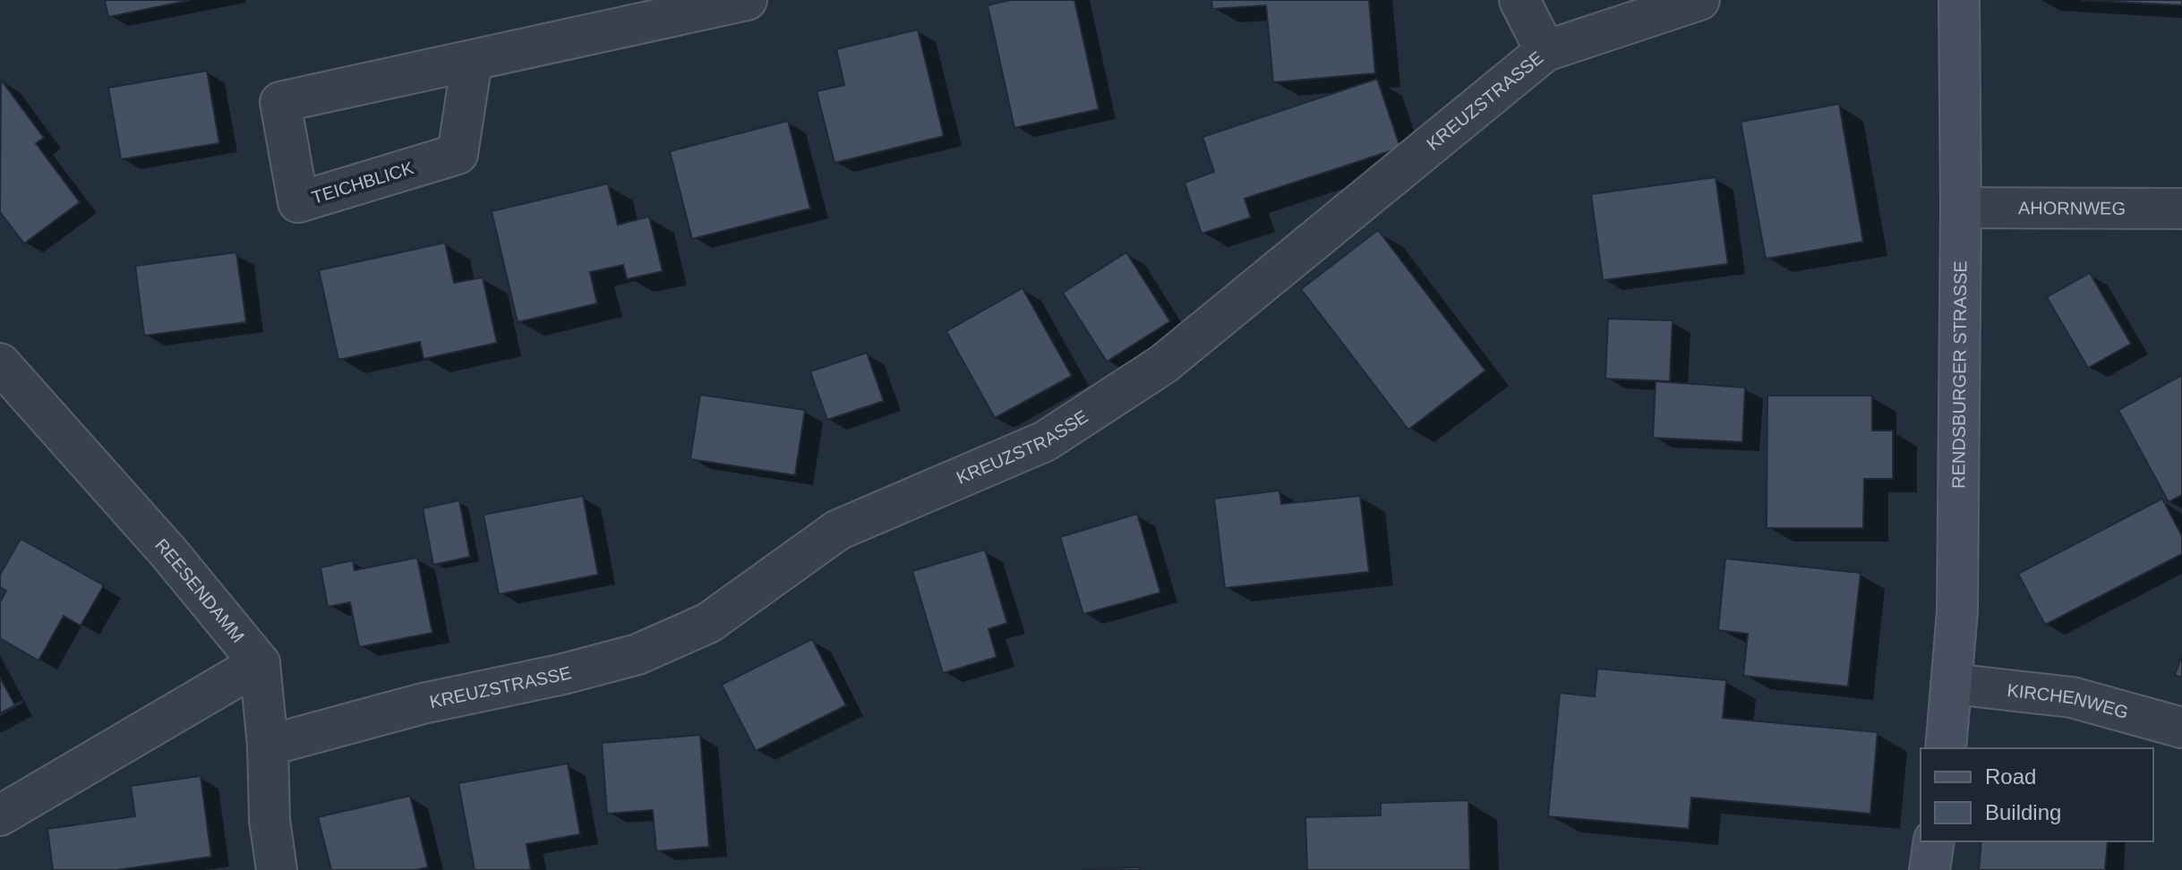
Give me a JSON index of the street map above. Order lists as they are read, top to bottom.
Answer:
{
  "streets": {
    "street": [
      "KREUZSTRASSE",
      "TEICHBLICK",
      "AHORNWEG",
      "RENDSBURGER STRASSE",
      "REESENDAMM",
      "KIRCHENWEG"
    ]
  },
  "crossings": [
    ["AHORNWEG", "RENDSBURGER STRASSE"],
    ["RENDSBURGER STRASSE", "KIRCHENWEG"]
  ],
  "legend": ["Road", "Building"]
}
